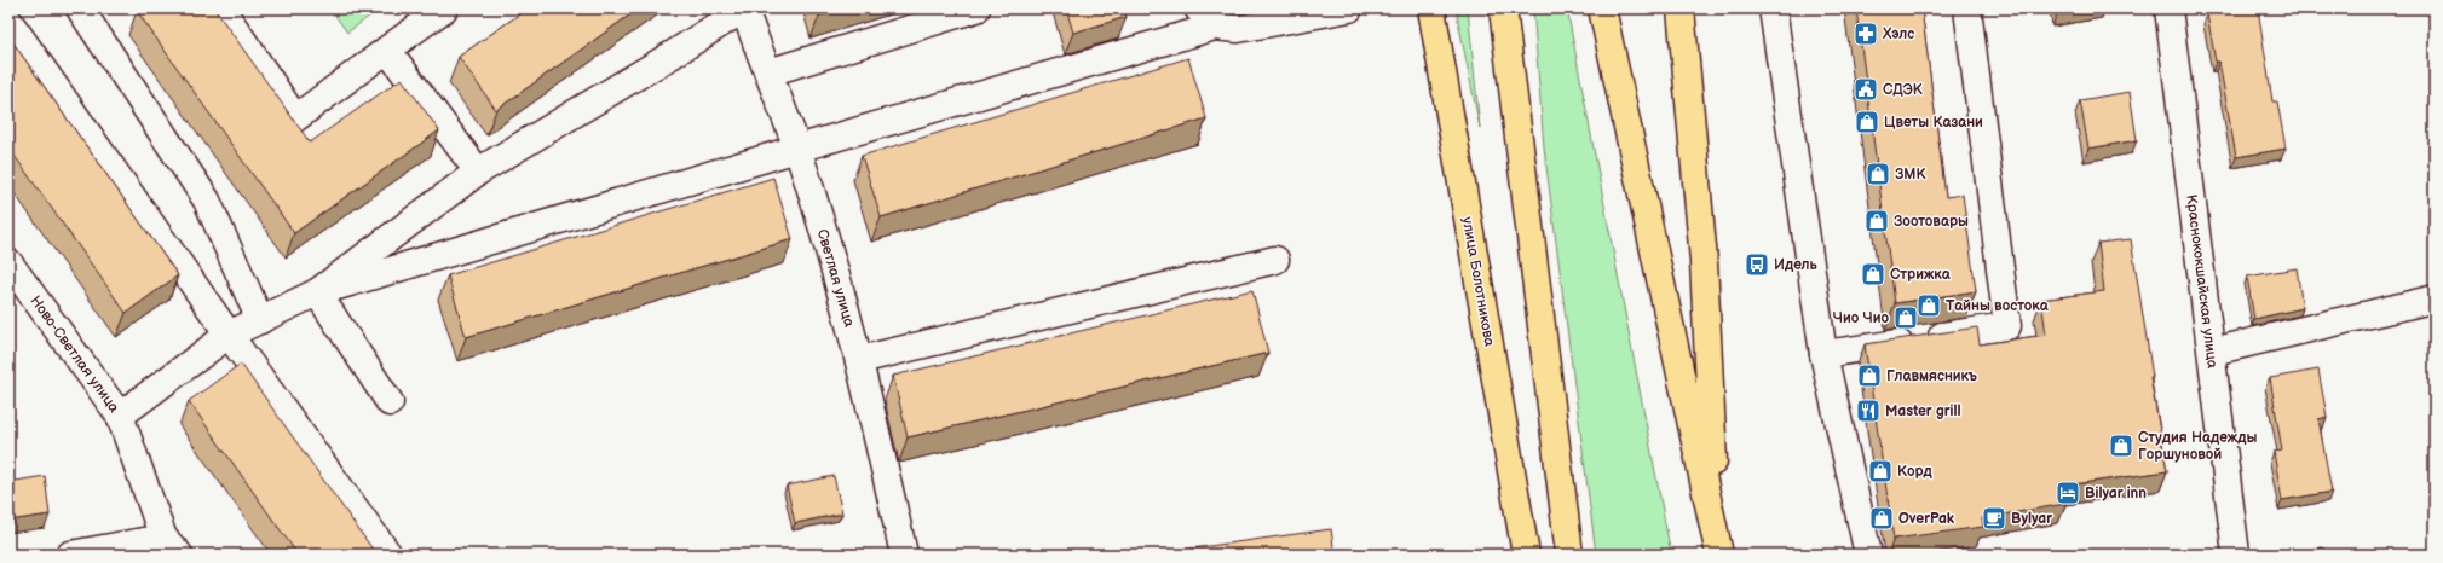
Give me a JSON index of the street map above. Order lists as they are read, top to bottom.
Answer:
{
  "streets": {
    "main road": ["улица Болотникова"],
    "street": ["Светлая улица", "Краснококшайская улица", "Ново-Светлая улица"]
  },
  "places": {
    "pharmacy": ["Хэлс"],
    "public building": ["СДЭК"],
    "shop": [
      "Цветы Казани",
      "ЗМК",
      "Зоотовары",
      "Стрижка",
      "Тайны востока",
      "Чио Чио",
      "Главмясникъ",
      "Студия Надежды Горшуновой",
      "Корд",
      "OverPak"
    ],
    "bus stop": ["Идель"],
    "restaurant": ["Master grill"],
    "hotel": ["Bilyar inn"],
    "cafe": ["Bylyar"]
  }
}
